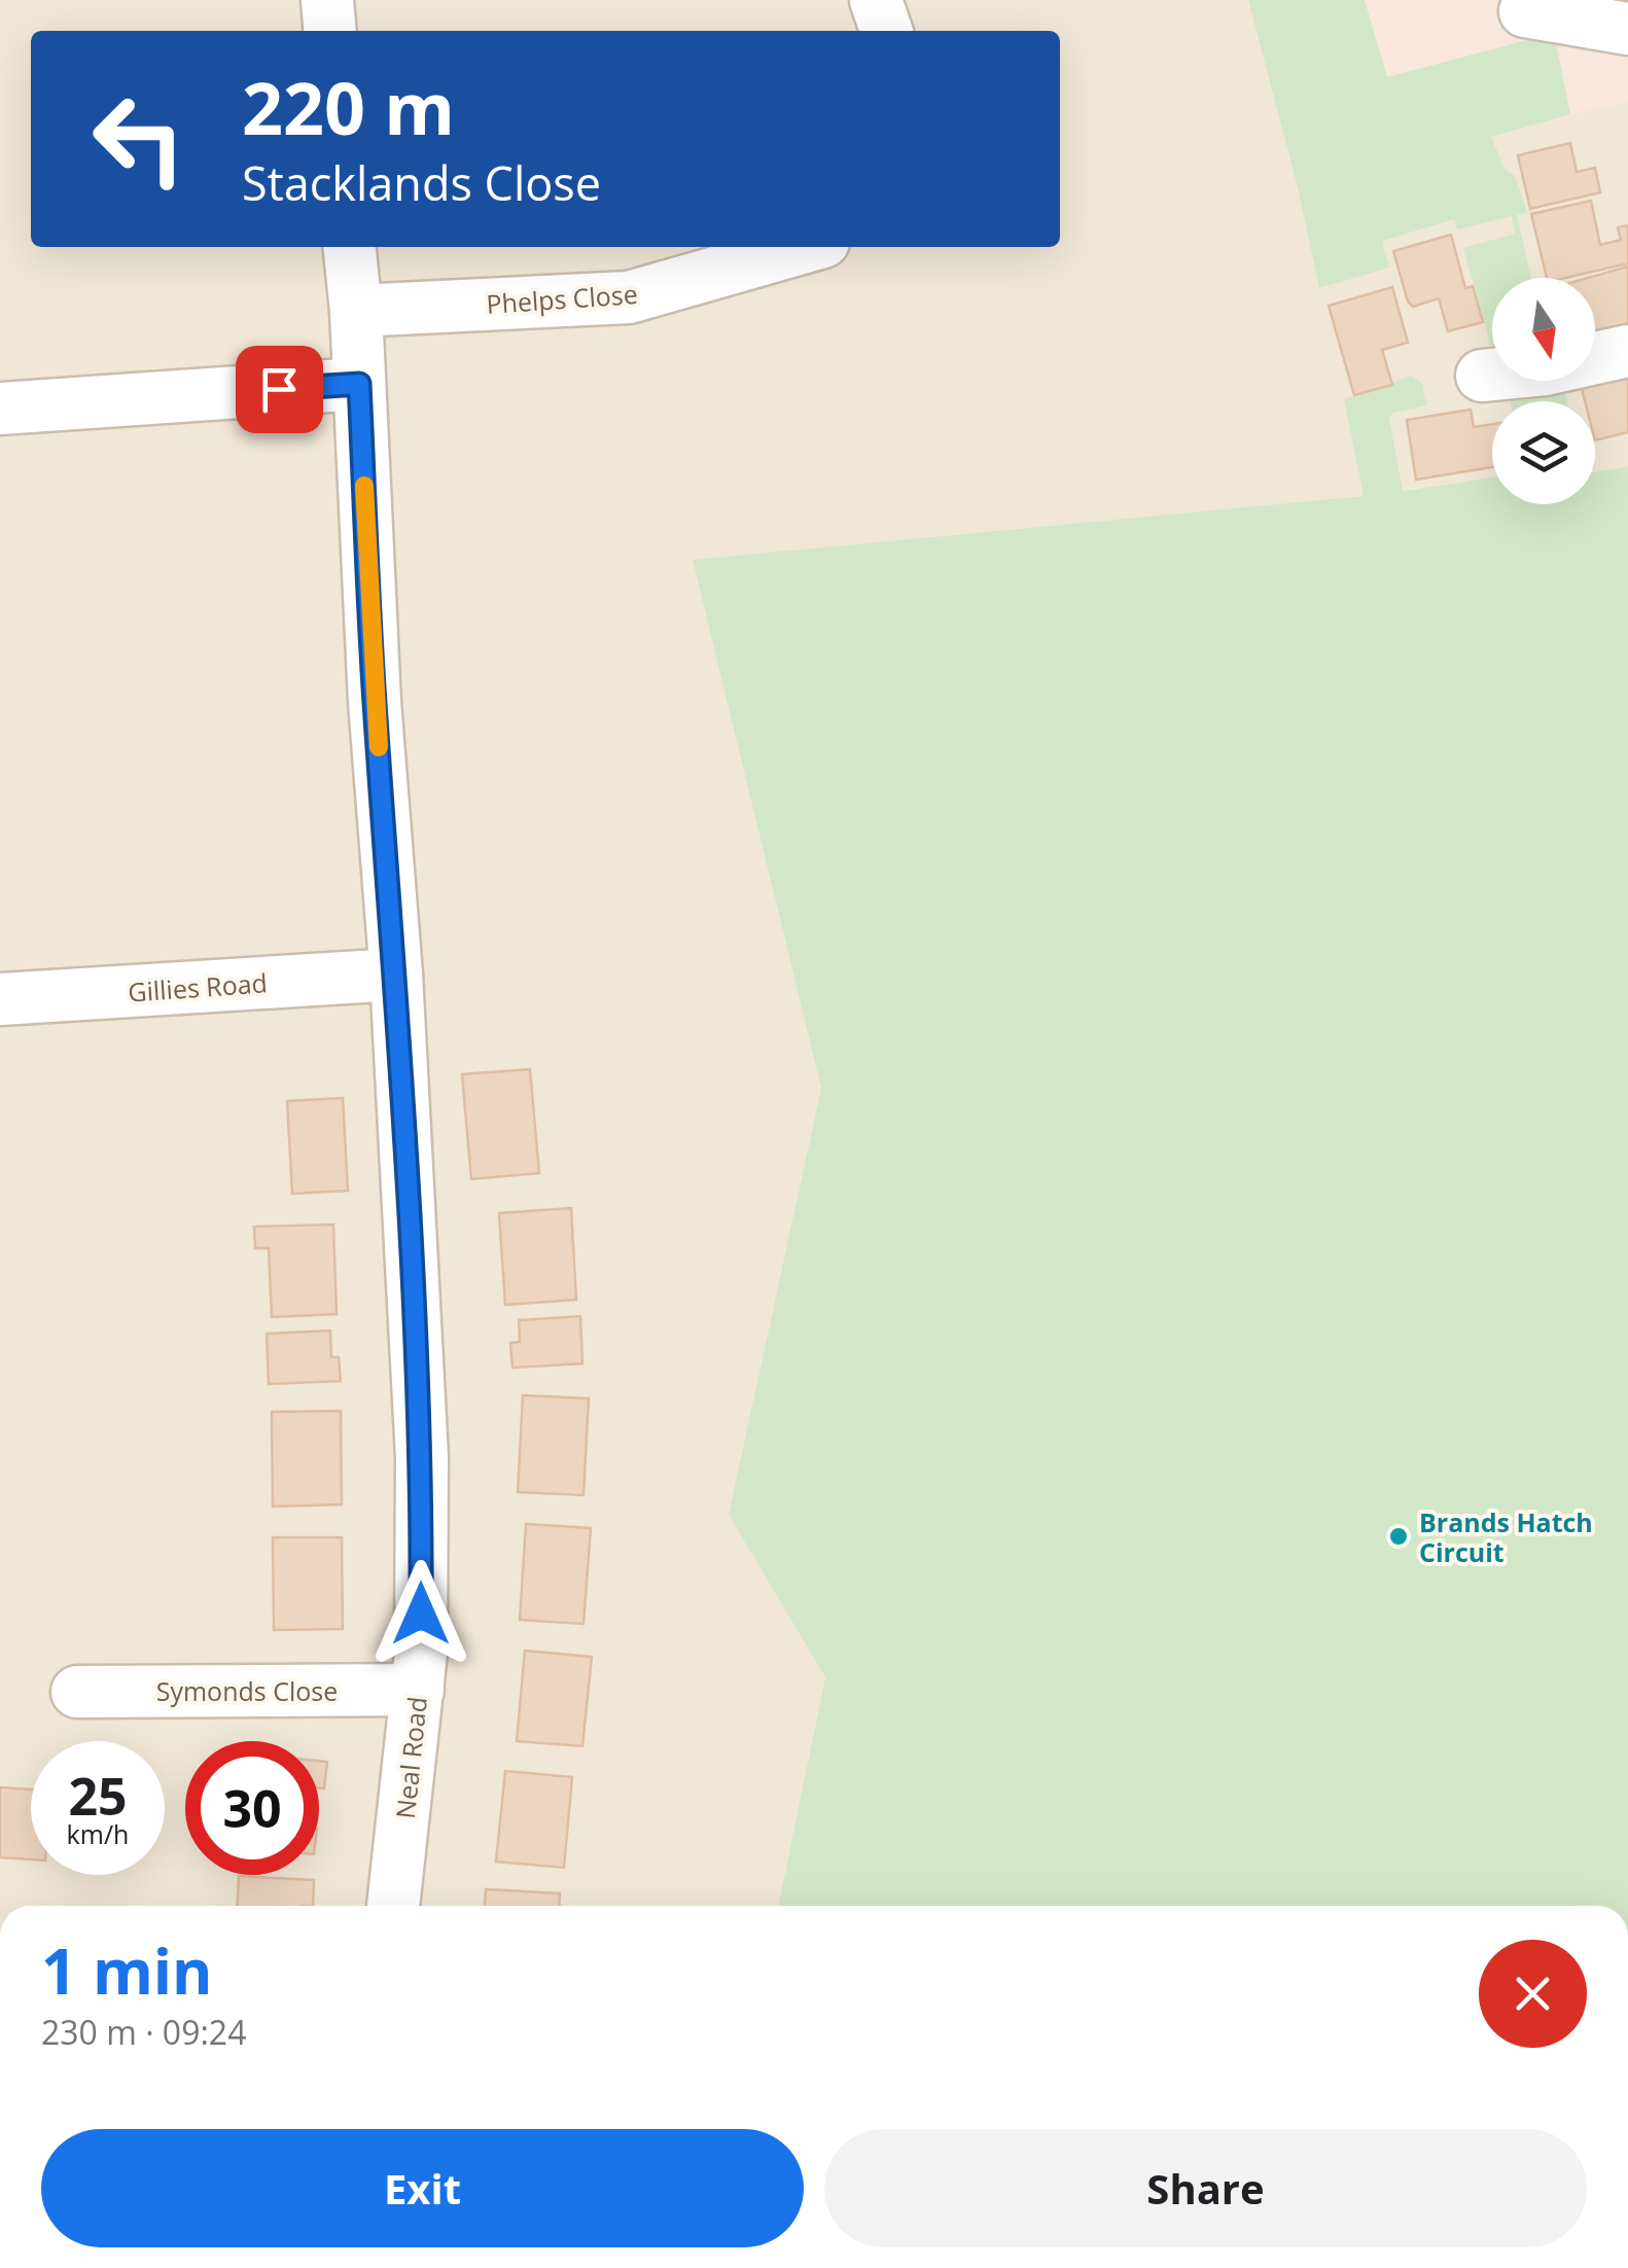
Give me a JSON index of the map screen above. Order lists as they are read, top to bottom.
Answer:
{
  "streets": {
    "street": [
      "Phelps Close",
      "Gillies Road",
      "Symonds Close",
      "Neal Road"
    ]
  },
  "crossings": [
    ["Phelps Close", "Neal Road"],
    ["Gillies Road", "Neal Road"],
    ["Symonds Close", "Neal Road"]
  ],
  "places": ["Brands Hatch Circuit"],
  "north": "bottom",
  "page": {
    "turn": ["220 m", "Stacklands Close"],
    "speed": "25 km/h",
    "limit": "30",
    "heading": ["1 min", "230 m · 09:24"],
    "buttons": ["Exit", "Share"]
  }
}
